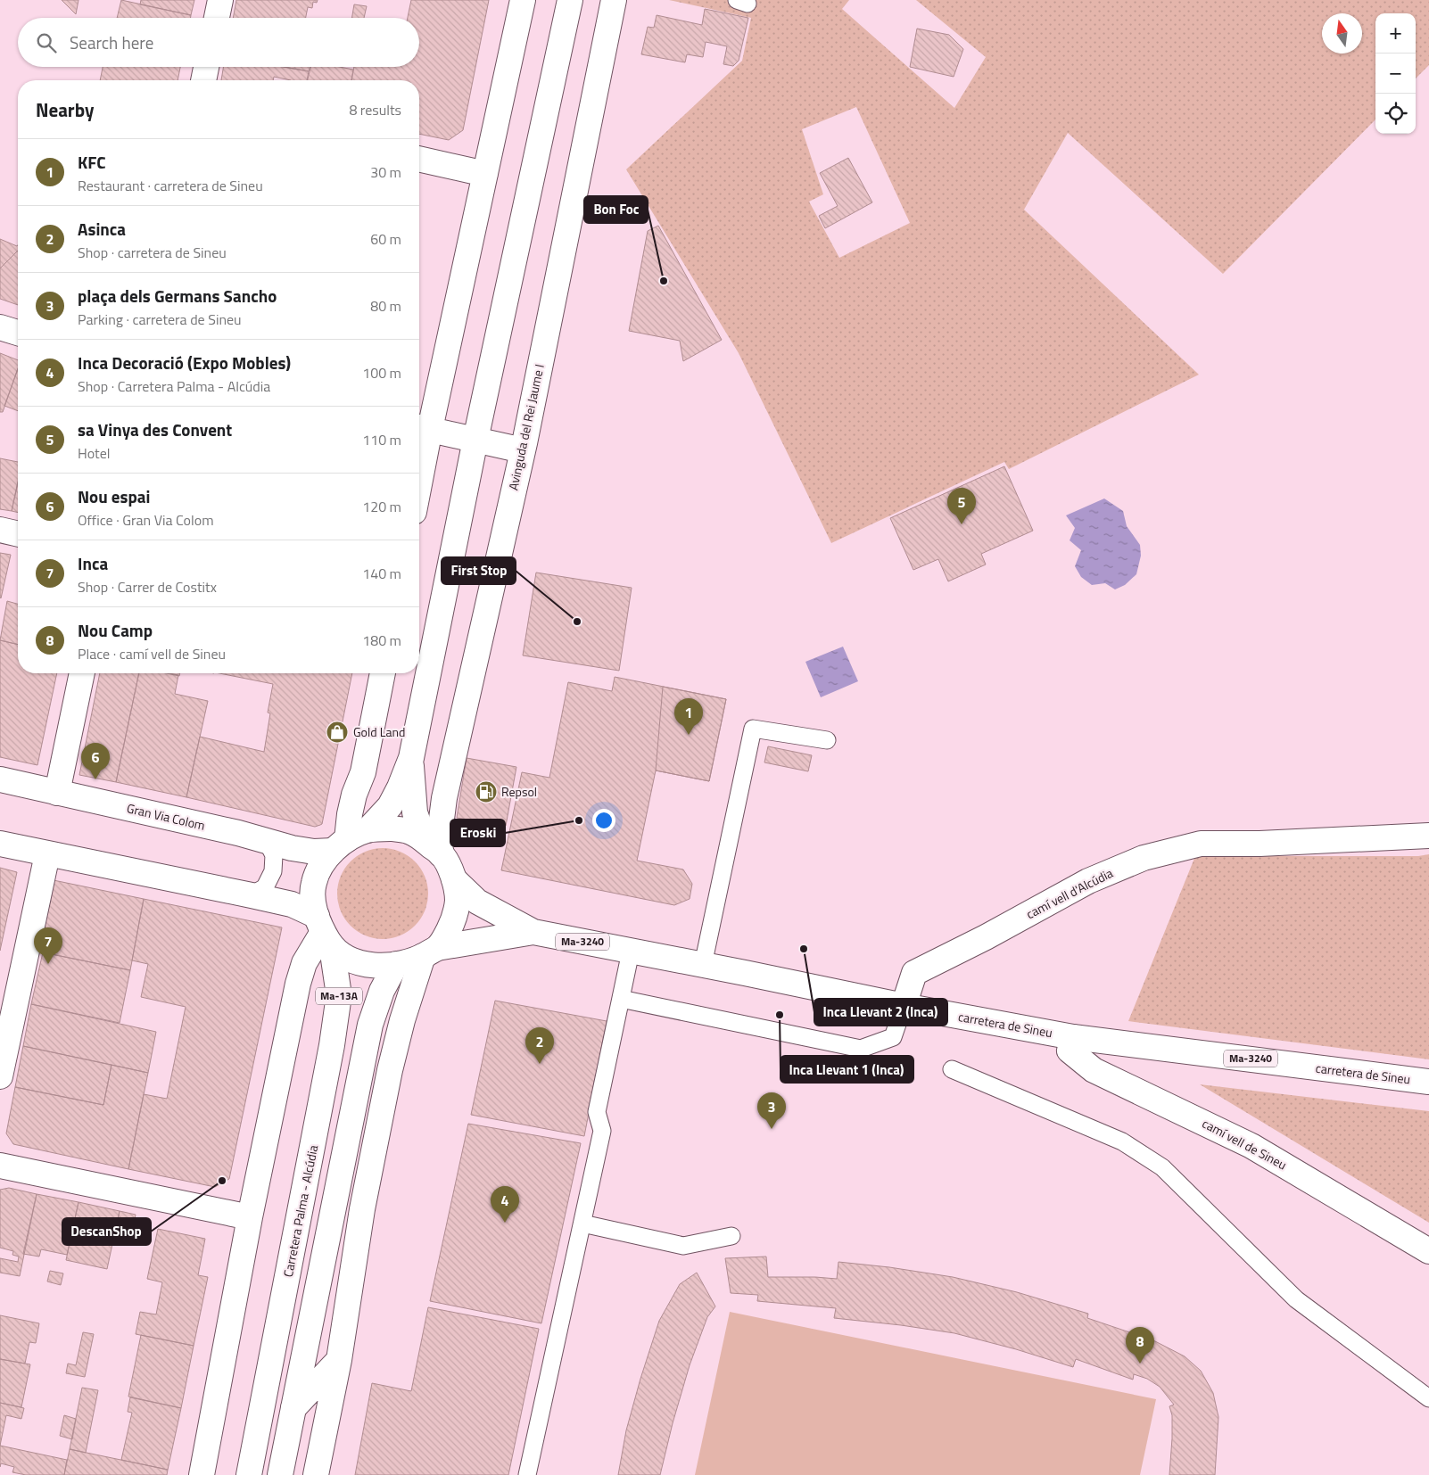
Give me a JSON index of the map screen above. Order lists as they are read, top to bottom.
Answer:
{
  "streets": {
    "main road": [
      "Avinguda del Rei Jaume I",
      "Gran Via Colom",
      "camí vell d'Alcúdia",
      "Ma-3240",
      "Ma-13A",
      "carretera de Sineu",
      "camí vell de Sineu",
      "Carretera Palma - Alcúdia"
    ]
  },
  "crossings": [
    ["Avinguda del Rei Jaume I", "Gran Via Colom"],
    ["Avinguda del Rei Jaume I", "Ma-3240"],
    ["Avinguda del Rei Jaume I", "Ma-13A"],
    ["Avinguda del Rei Jaume I", "Carretera Palma - Alcúdia"],
    ["Gran Via Colom", "Ma-3240"],
    ["Gran Via Colom", "Ma-13A"],
    ["Gran Via Colom", "Carretera Palma - Alcúdia"],
    ["camí vell d'Alcúdia", "carretera de Sineu"],
    ["Ma-3240", "Ma-13A"],
    ["Ma-3240", "carretera de Sineu"],
    ["Ma-3240", "Carretera Palma - Alcúdia"],
    ["Ma-13A", "Carretera Palma - Alcúdia"],
    ["carretera de Sineu", "camí vell de Sineu"]
  ],
  "places": {
    "other": [
      "Bon Foc",
      "First Stop",
      "Eroski",
      "Inca Llevant 2 (Inca)",
      "Inca Llevant 1 (Inca)",
      "DescanShop"
    ],
    "shop": ["Gold Land"],
    "fuel station": ["Repsol"]
  },
  "north": "top",
  "page": {
    "map_buttons": ["+", "−"],
    "search": "Search here",
    "heading": ["Nearby", "8 results"],
    "list": [
      {
        "mark": "1",
        "name": "KFC",
        "note": "Restaurant · carretera de Sineu",
        "value": "30 m"
      },
      {
        "mark": "2",
        "name": "Asinca",
        "note": "Shop · carretera de Sineu",
        "value": "60 m"
      },
      {
        "mark": "3",
        "name": "plaça dels Germans Sancho",
        "note": "Parking · carretera de Sineu",
        "value": "80 m"
      },
      {
        "mark": "4",
        "name": "Inca Decoració (Expo Mobles)",
        "note": "Shop · Carretera Palma - Alcúdia",
        "value": "100 m"
      },
      {
        "mark": "5",
        "name": "sa Vinya des Convent",
        "note": "Hotel",
        "value": "110 m"
      },
      {
        "mark": "6",
        "name": "Nou espai",
        "note": "Office · Gran Via Colom",
        "value": "120 m"
      },
      {
        "mark": "7",
        "name": "Inca",
        "note": "Shop · Carrer de Costitx",
        "value": "140 m"
      },
      {
        "mark": "8",
        "name": "Nou Camp",
        "note": "Place · camí vell de Sineu",
        "value": "180 m"
      }
    ],
    "pins": [
      "5",
      "1",
      "6",
      "7",
      "2",
      "3",
      "4",
      "8"
    ]
  }
}
